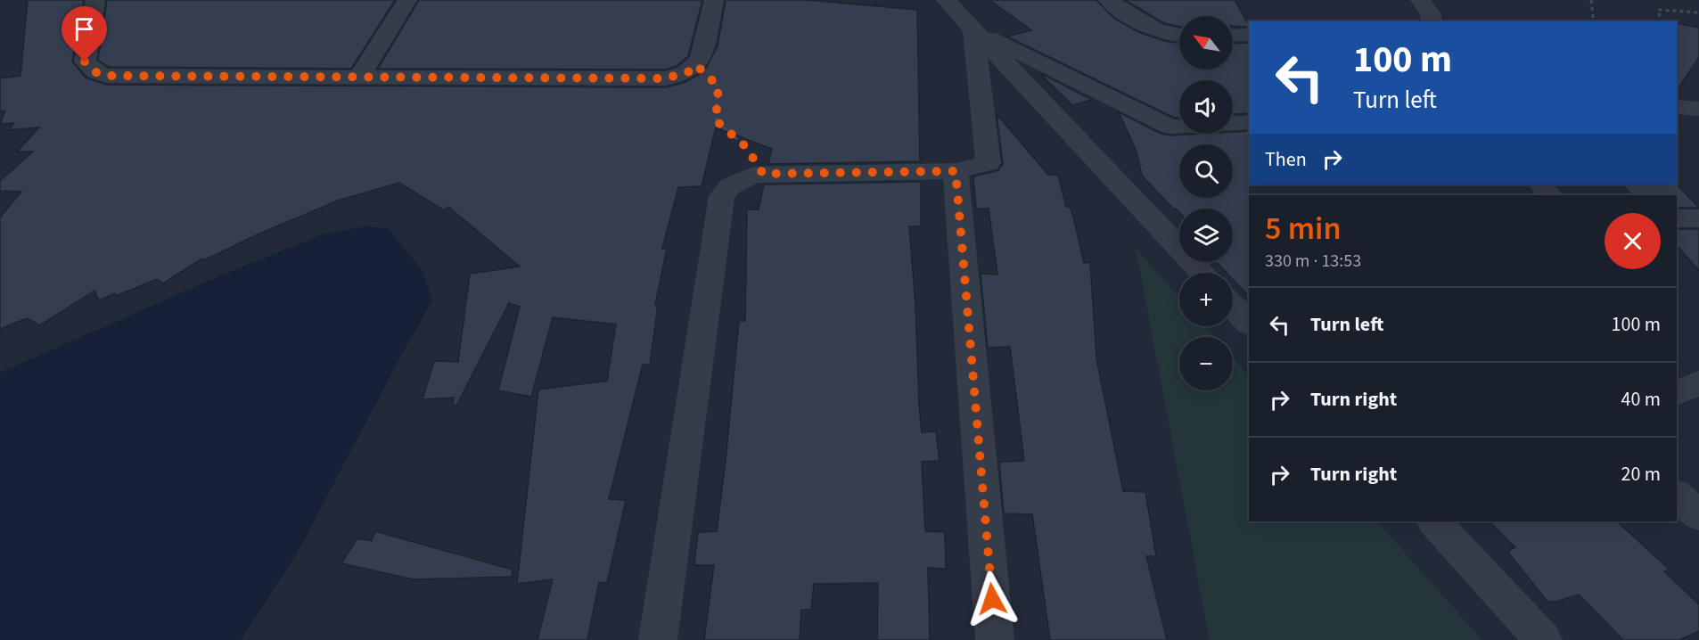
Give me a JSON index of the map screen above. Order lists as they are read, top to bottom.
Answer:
{
  "north": "top left",
  "page": {
    "map_buttons": ["+", "−"],
    "turn": ["100 m", "Turn left"],
    "then": "Then",
    "heading": ["5 min", "330 m · 13:53"],
    "list": [
      {
        "name": "Turn left",
        "value": "100 m"
      },
      {
        "name": "Turn right",
        "value": "40 m"
      },
      {
        "name": "Turn right",
        "value": "20 m"
      }
    ]
  }
}
